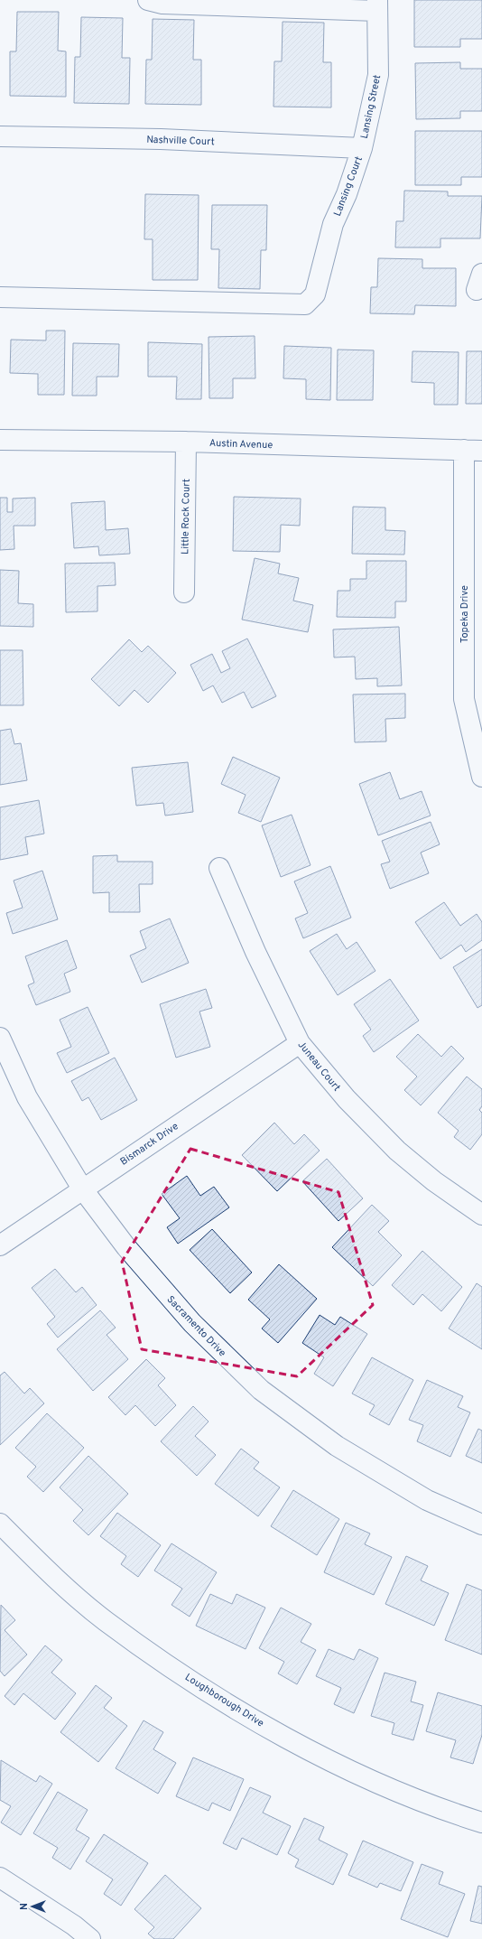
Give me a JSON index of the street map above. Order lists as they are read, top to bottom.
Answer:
{
  "streets": {
    "street": [
      "Lansing Street",
      "Nashville Court",
      "Lansing Court",
      "Austin Avenue",
      "Little Rock Court",
      "Topeka Drive",
      "Juneau Court",
      "Bismarck Drive",
      "Sacramento Drive",
      "Loughborough Drive"
    ]
  },
  "crossings": [
    ["Lansing Street", "Nashville Court"],
    ["Lansing Street", "Lansing Court"],
    ["Nashville Court", "Lansing Court"],
    ["Austin Avenue", "Little Rock Court"],
    ["Austin Avenue", "Topeka Drive"],
    ["Juneau Court", "Bismarck Drive"],
    ["Bismarck Drive", "Sacramento Drive"]
  ],
  "north": "left"
}
